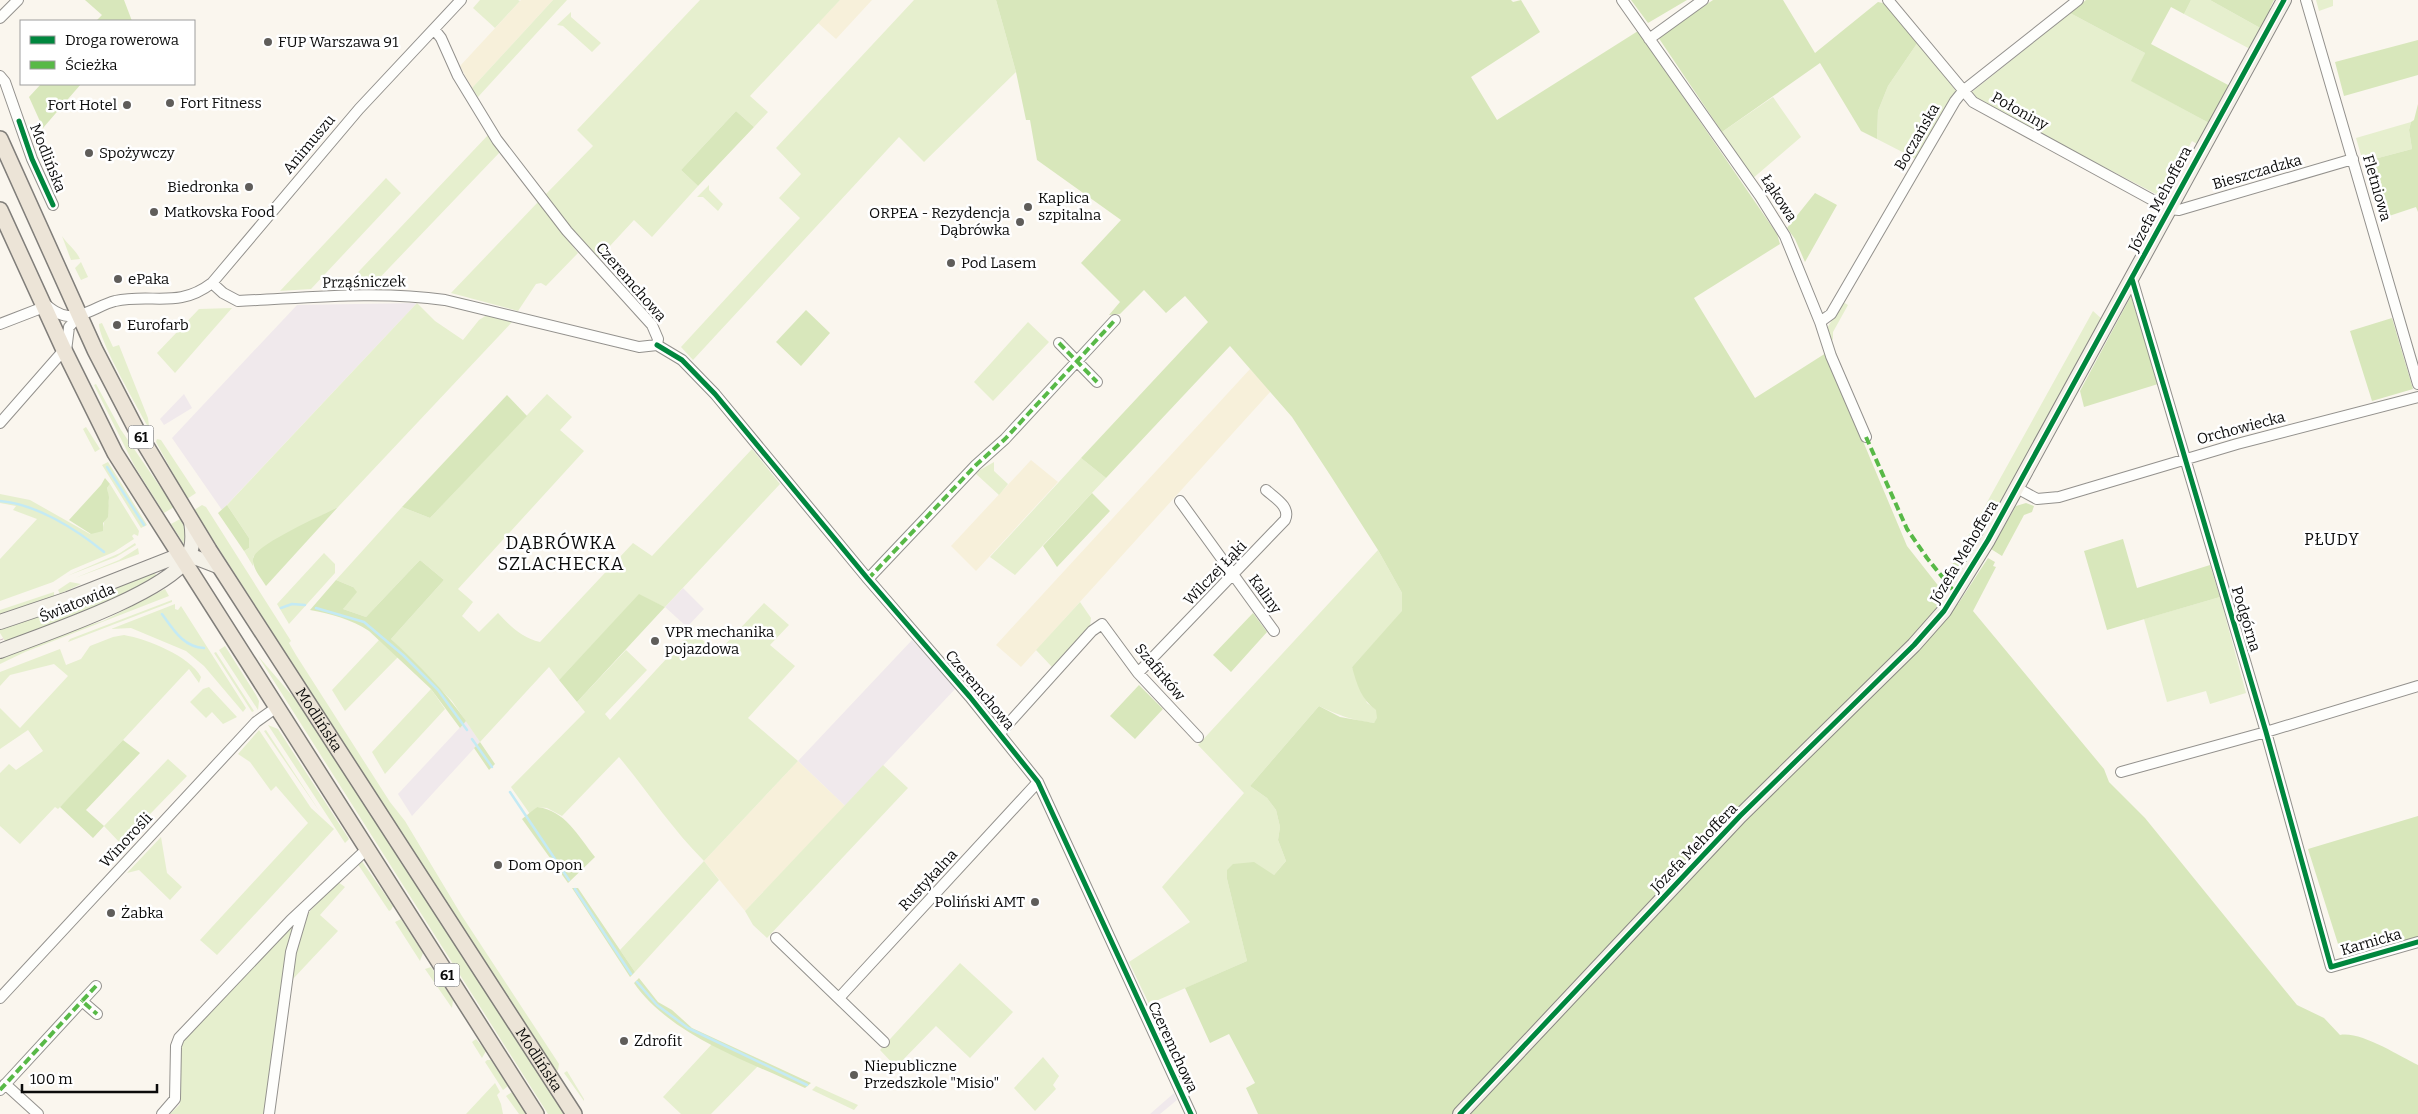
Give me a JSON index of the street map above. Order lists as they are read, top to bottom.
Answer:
{
  "streets": {
    "main road": ["Modlińska", "61"],
    "street": [
      "Połoniny",
      "Boczańska",
      "Animuszu",
      "Bieszczadzka",
      "Fletniowa",
      "Łąkowa",
      "Józefa Mehoffera",
      "Prząśniczek",
      "Czeremchowa",
      "Orchowiecka",
      "Wilczej Łąki",
      "Kaliny",
      "Światowida",
      "Podgórna",
      "Szafirków",
      "Winorośli",
      "Rustykalna",
      "Karnicka"
    ]
  },
  "crossings": [
    ["Połoniny", "Boczańska"],
    ["Połoniny", "Bieszczadzka"],
    ["Połoniny", "Józefa Mehoffera"],
    ["Boczańska", "Łąkowa"],
    ["Animuszu", "Prząśniczek"],
    ["Animuszu", "Czeremchowa"],
    ["Modlińska", "Światowida"],
    ["Modlińska", "Winorośli"],
    ["Bieszczadzka", "Fletniowa"],
    ["Bieszczadzka", "Józefa Mehoffera"],
    ["Józefa Mehoffera", "Orchowiecka"],
    ["Józefa Mehoffera", "Podgórna"],
    ["Prząśniczek", "Czeremchowa"],
    ["Czeremchowa", "Szafirków"],
    ["Czeremchowa", "Rustykalna"],
    ["Orchowiecka", "Podgórna"],
    ["Wilczej Łąki", "Kaliny"],
    ["Wilczej Łąki", "Szafirków"],
    ["Podgórna", "Karnicka"]
  ],
  "districts": ["PŁUDY", "DĄBRÓWKA SZLACHECKA"],
  "places": [
    "FUP Warszawa 91",
    "Fort Fitness",
    "Fort Hotel",
    "Spożywczy",
    "Biedronka",
    "Kaplica szpitalna",
    "Matkovska Food",
    "ORPEA - Rezydencja Dąbrówka",
    "Pod Lasem",
    "ePaka",
    "Eurofarb",
    "VPR mechanika pojazdowa",
    "Dom Opon",
    "Poliński AMT",
    "Żabka",
    "Zdrofit",
    "Niepubliczne Przedszkole \"Misio\""
  ],
  "legend": ["Droga rowerowa", "Ścieżka"],
  "scale_bar": "100 m"
}
